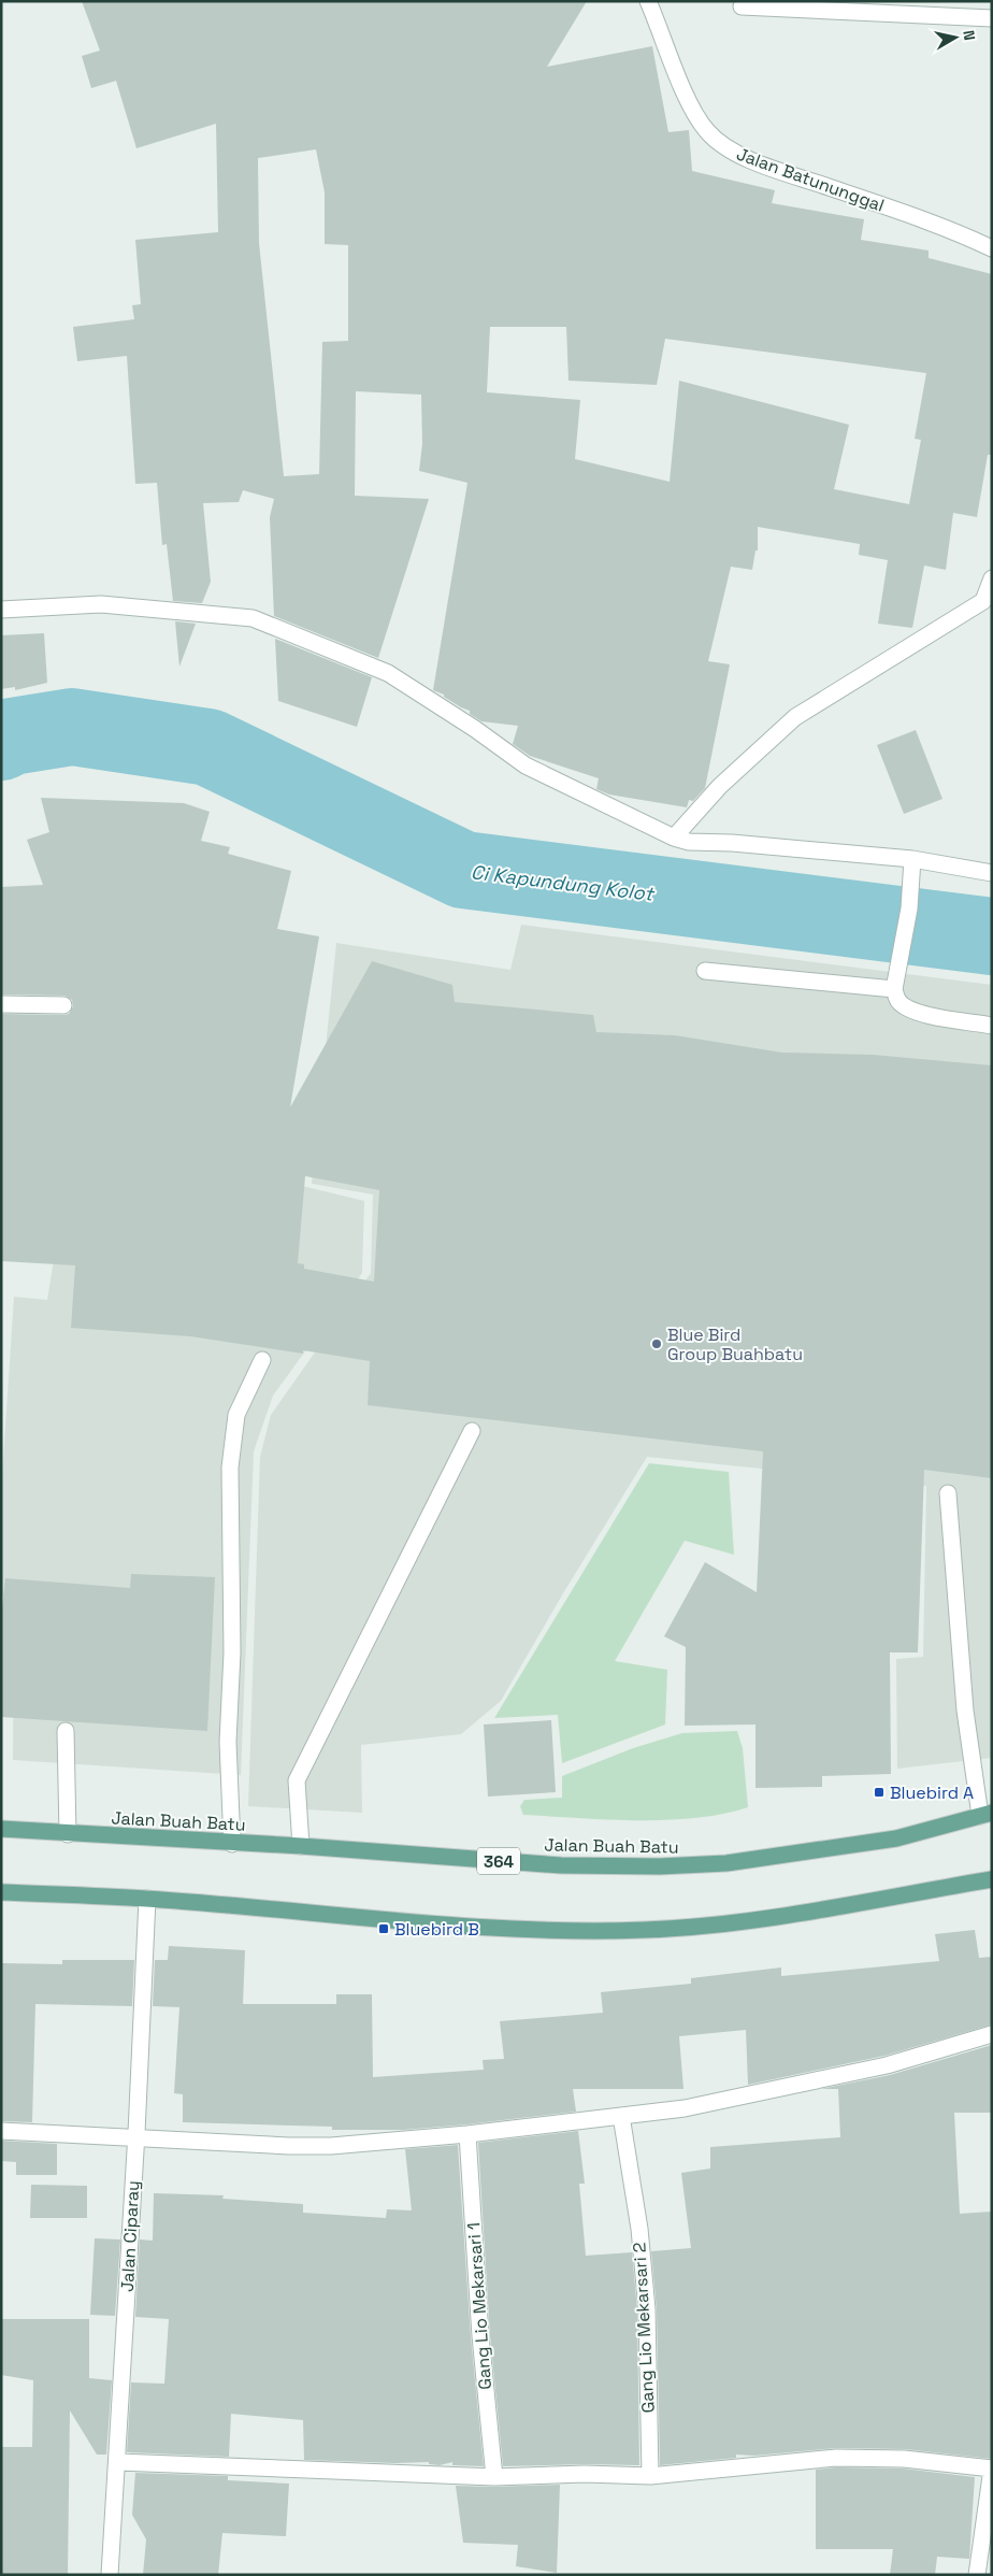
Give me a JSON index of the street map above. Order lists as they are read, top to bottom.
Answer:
{
  "streets": {
    "main road": ["Jalan Buah Batu", "364"],
    "street": [
      "Jalan Batununggal",
      "Jalan Ciparay",
      "Gang Lio Mekarsari 1",
      "Gang Lio Mekarsari 2"
    ]
  },
  "water": ["Ci Kapundung Kolot"],
  "places": {
    "other": ["Blue Bird Group Buahbatu"],
    "transit": ["Bluebird A", "Bluebird B"]
  },
  "north": "right"
}
